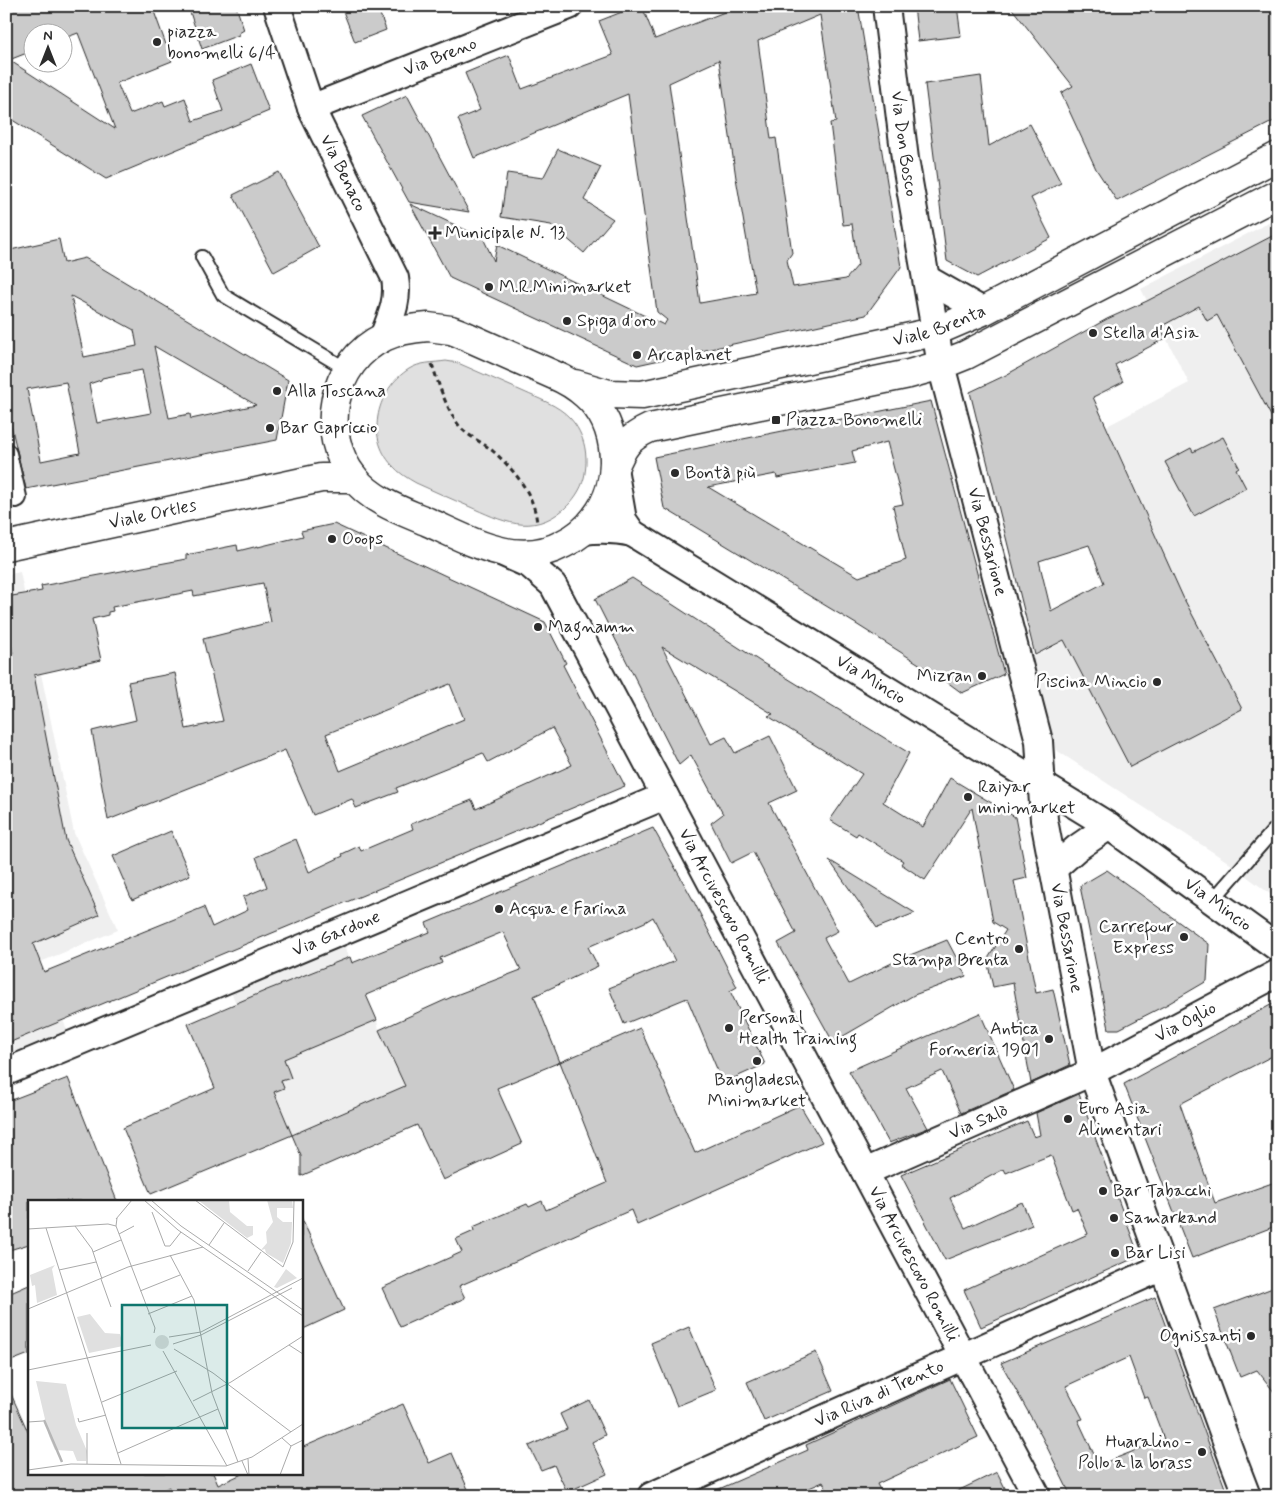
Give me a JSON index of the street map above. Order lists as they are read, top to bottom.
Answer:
{
  "streets": {
    "street": [
      "Via Breno",
      "Via Don Bosco",
      "Via Benaco",
      "Viale Brenta",
      "Viale Ortles",
      "Via Bessarione",
      "Via Mincio",
      "Via Arcivescovo Romilli",
      "Via Gardone",
      "Via Oglio",
      "Via Salò",
      "Via Riva di Trento"
    ]
  },
  "crossings": [
    ["Via Breno", "Via Benaco"],
    ["Via Don Bosco", "Viale Brenta"],
    ["Via Don Bosco", "Via Bessarione"],
    ["Viale Brenta", "Via Bessarione"],
    ["Via Bessarione", "Via Mincio"],
    ["Via Bessarione", "Via Oglio"],
    ["Via Bessarione", "Via Salò"],
    ["Via Bessarione", "Via Riva di Trento"],
    ["Via Arcivescovo Romilli", "Via Gardone"],
    ["Via Arcivescovo Romilli", "Via Salò"],
    ["Via Arcivescovo Romilli", "Via Riva di Trento"],
    ["Via Oglio", "Via Salò"]
  ],
  "places": {
    "other": [
      "piazza bonomelli 6/4",
      "M.R.Minimarket",
      "Spiga d'oro",
      "Stella d'Asia",
      "Arcaplanet",
      "Alla Toscana",
      "Bar Capriccio",
      "Bontà più",
      "Ooops",
      "Magnamm",
      "Mizran",
      "Piscina Mincio",
      "Raiyar minimarket",
      "Acqua e Farina",
      "Carrefour Express",
      "Centro Stampa Brenta",
      "Personal Health Training",
      "Antica Forneria 1901",
      "Bangladesh Minimarket",
      "Euro Asia Alimentari",
      "Bar Tabacchi",
      "Samarkand",
      "Bar Lisi",
      "Ognissanti",
      "Huaralino - Pollo a la brass"
    ],
    "health": ["Municipale N. 13"],
    "transit": ["Piazza Bonomelli"]
  },
  "north": "top"
}
